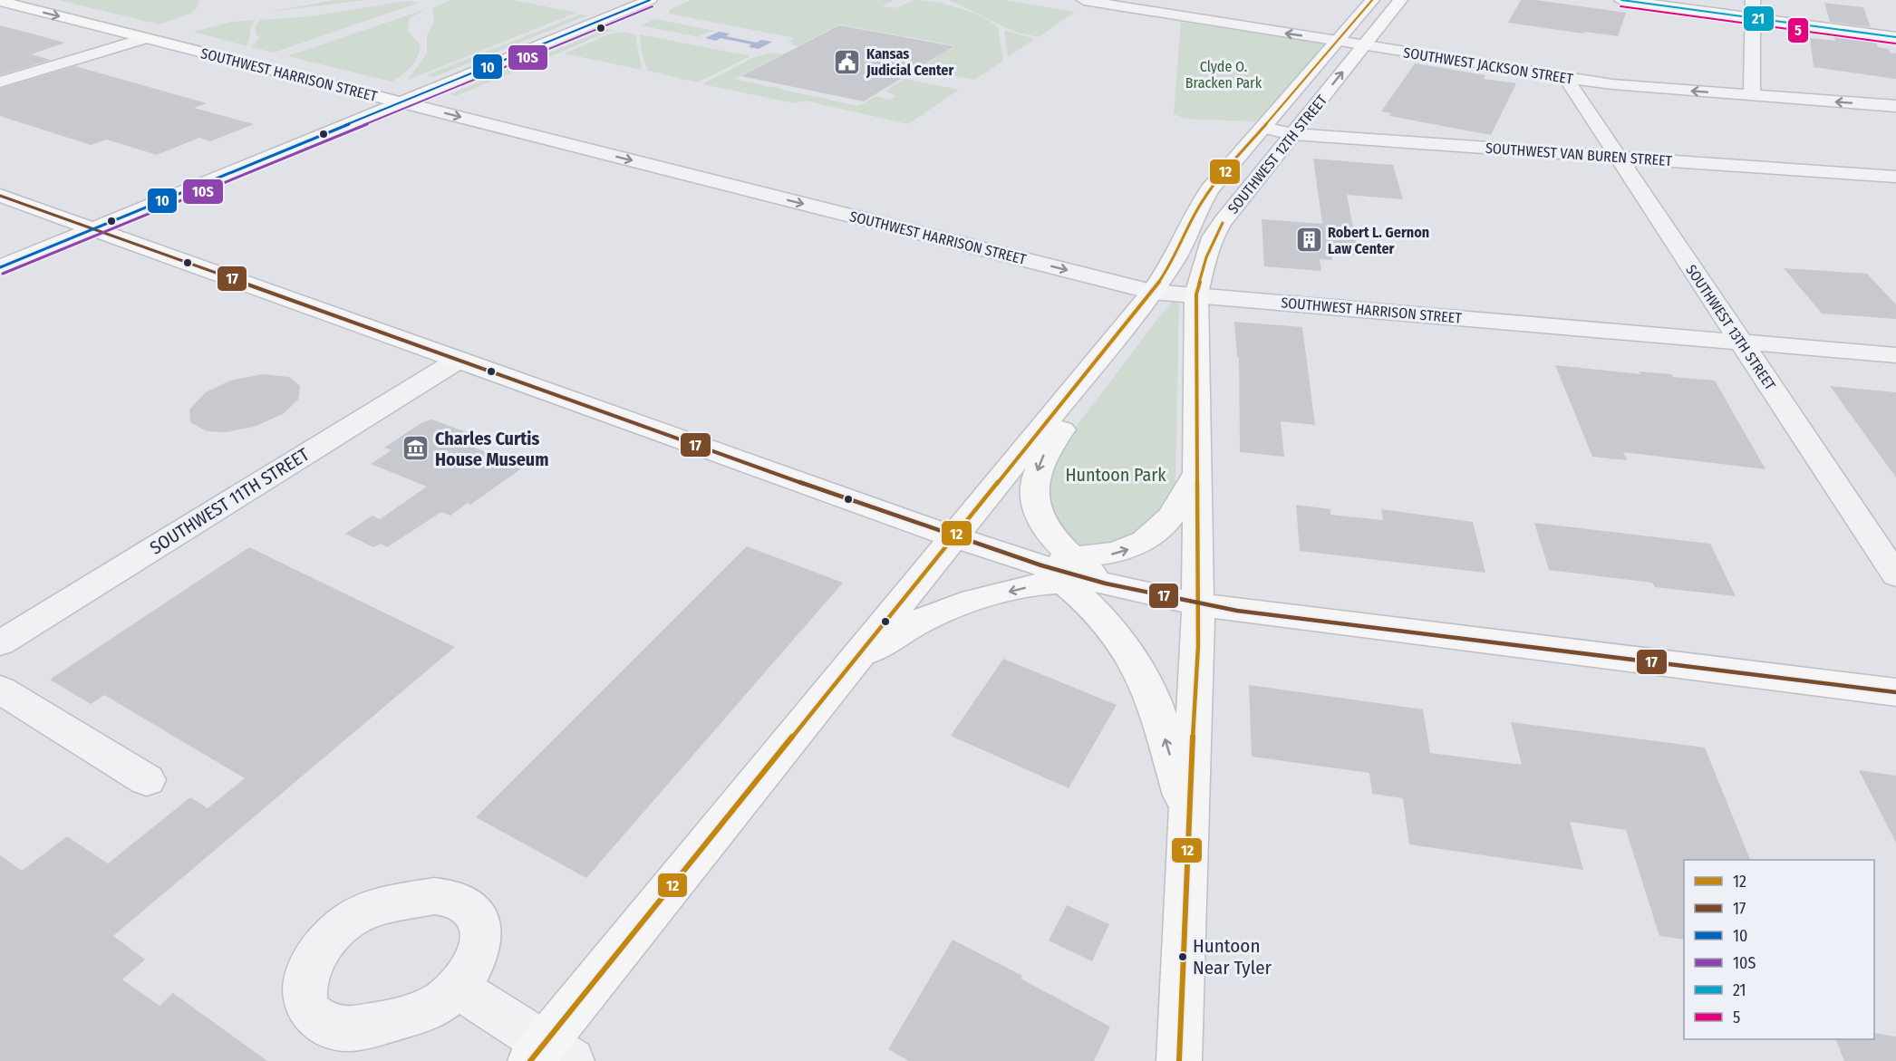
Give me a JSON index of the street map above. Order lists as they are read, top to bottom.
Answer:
{
  "streets": {
    "main road": ["SOUTHWEST HARRISON STREET", "SOUTHWEST 12TH STREET"],
    "street": [
      "SOUTHWEST JACKSON STREET",
      "SOUTHWEST VAN BUREN STREET",
      "SOUTHWEST 13TH STREET",
      "SOUTHWEST 11TH STREET"
    ]
  },
  "crossings": [
    ["SOUTHWEST JACKSON STREET", "SOUTHWEST 12TH STREET"],
    ["SOUTHWEST JACKSON STREET", "SOUTHWEST 13TH STREET"],
    ["SOUTHWEST HARRISON STREET", "SOUTHWEST 12TH STREET"],
    ["SOUTHWEST HARRISON STREET", "SOUTHWEST 13TH STREET"],
    ["SOUTHWEST 12TH STREET", "SOUTHWEST VAN BUREN STREET"],
    ["SOUTHWEST VAN BUREN STREET", "SOUTHWEST 13TH STREET"]
  ],
  "one_way": ["SOUTHWEST JACKSON STREET"],
  "parks": ["Clyde O. Bracken Park", "Huntoon Park"],
  "places": {
    "public building": ["Kansas Judicial Center"],
    "building": ["Robert L. Gernon Law Center"],
    "museum": ["Charles Curtis House Museum"],
    "other": ["Huntoon Near Tyler"]
  },
  "lines": [
    "transit line 12",
    "transit line 10",
    "transit line 21",
    "transit line 10S",
    "transit line 5",
    "transit line 17"
  ],
  "legend": [
    "12",
    "17",
    "10",
    "10S",
    "21",
    "5"
  ]
}
